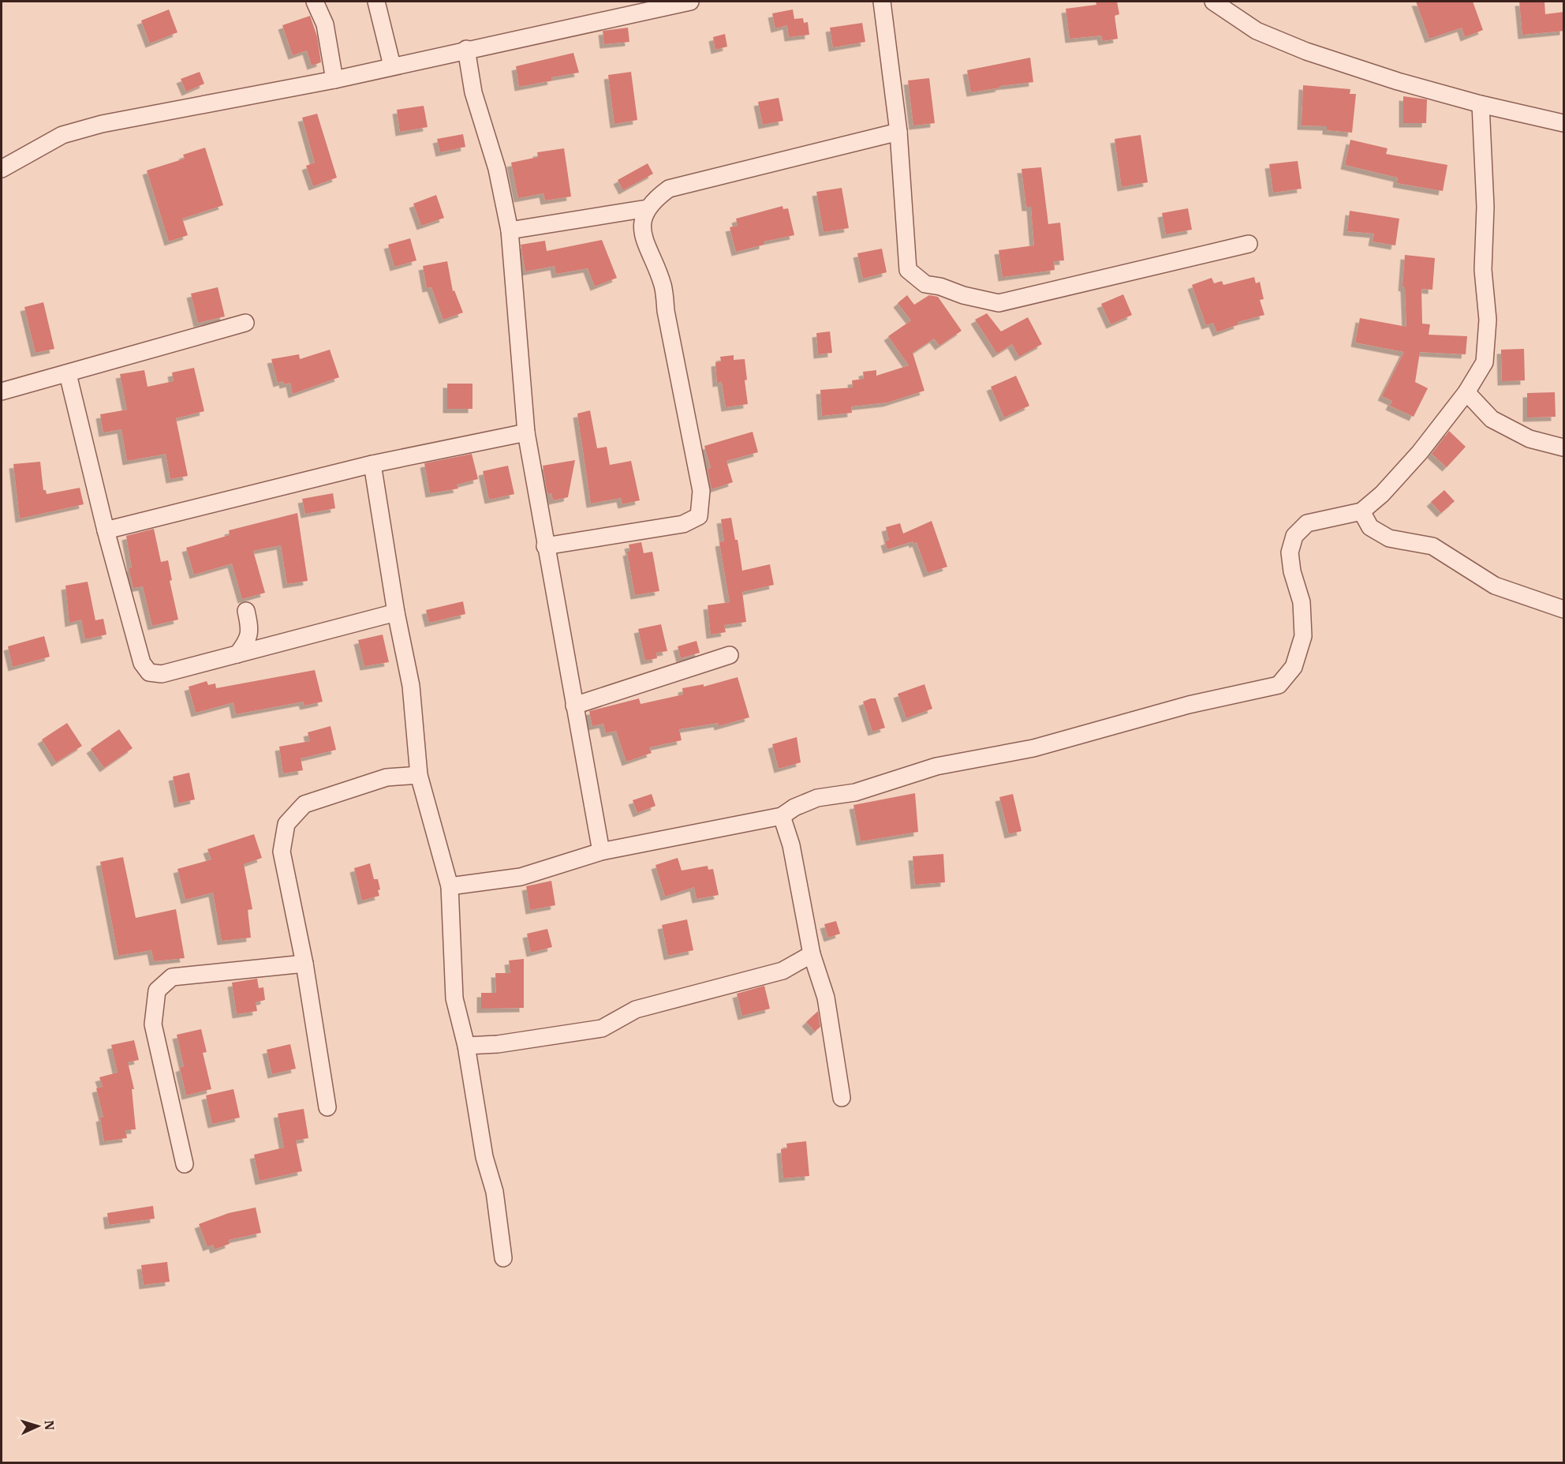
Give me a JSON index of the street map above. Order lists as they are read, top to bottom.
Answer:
{
  "north": "right"
}
